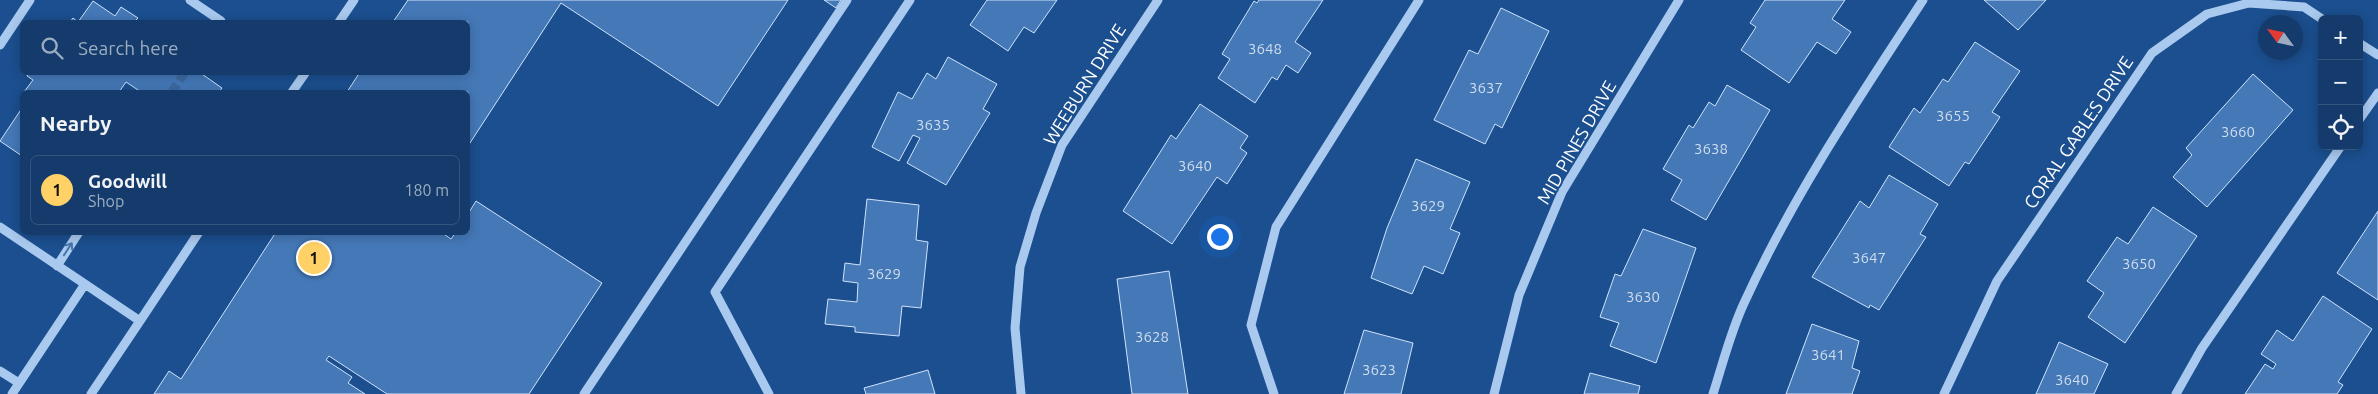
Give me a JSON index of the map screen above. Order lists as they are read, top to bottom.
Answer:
{
  "streets": {
    "street": ["WEEBURN DRIVE", "CORAL GABLES DRIVE", "MID PINES DRIVE"]
  },
  "house_numbers": [
    "3648",
    "3637",
    "3655",
    "3635",
    "3660",
    "3638",
    "3640",
    "3629",
    "3647",
    "3650",
    "3629",
    "3630",
    "3628",
    "3641",
    "3623",
    "3640"
  ],
  "north": "top left",
  "page": {
    "map_buttons": ["+", "−"],
    "search": "Search here",
    "heading": "Nearby",
    "list": [
      {
        "mark": "1",
        "name": "Goodwill",
        "note": "Shop",
        "value": "180 m"
      }
    ],
    "pins": "1"
  }
}
